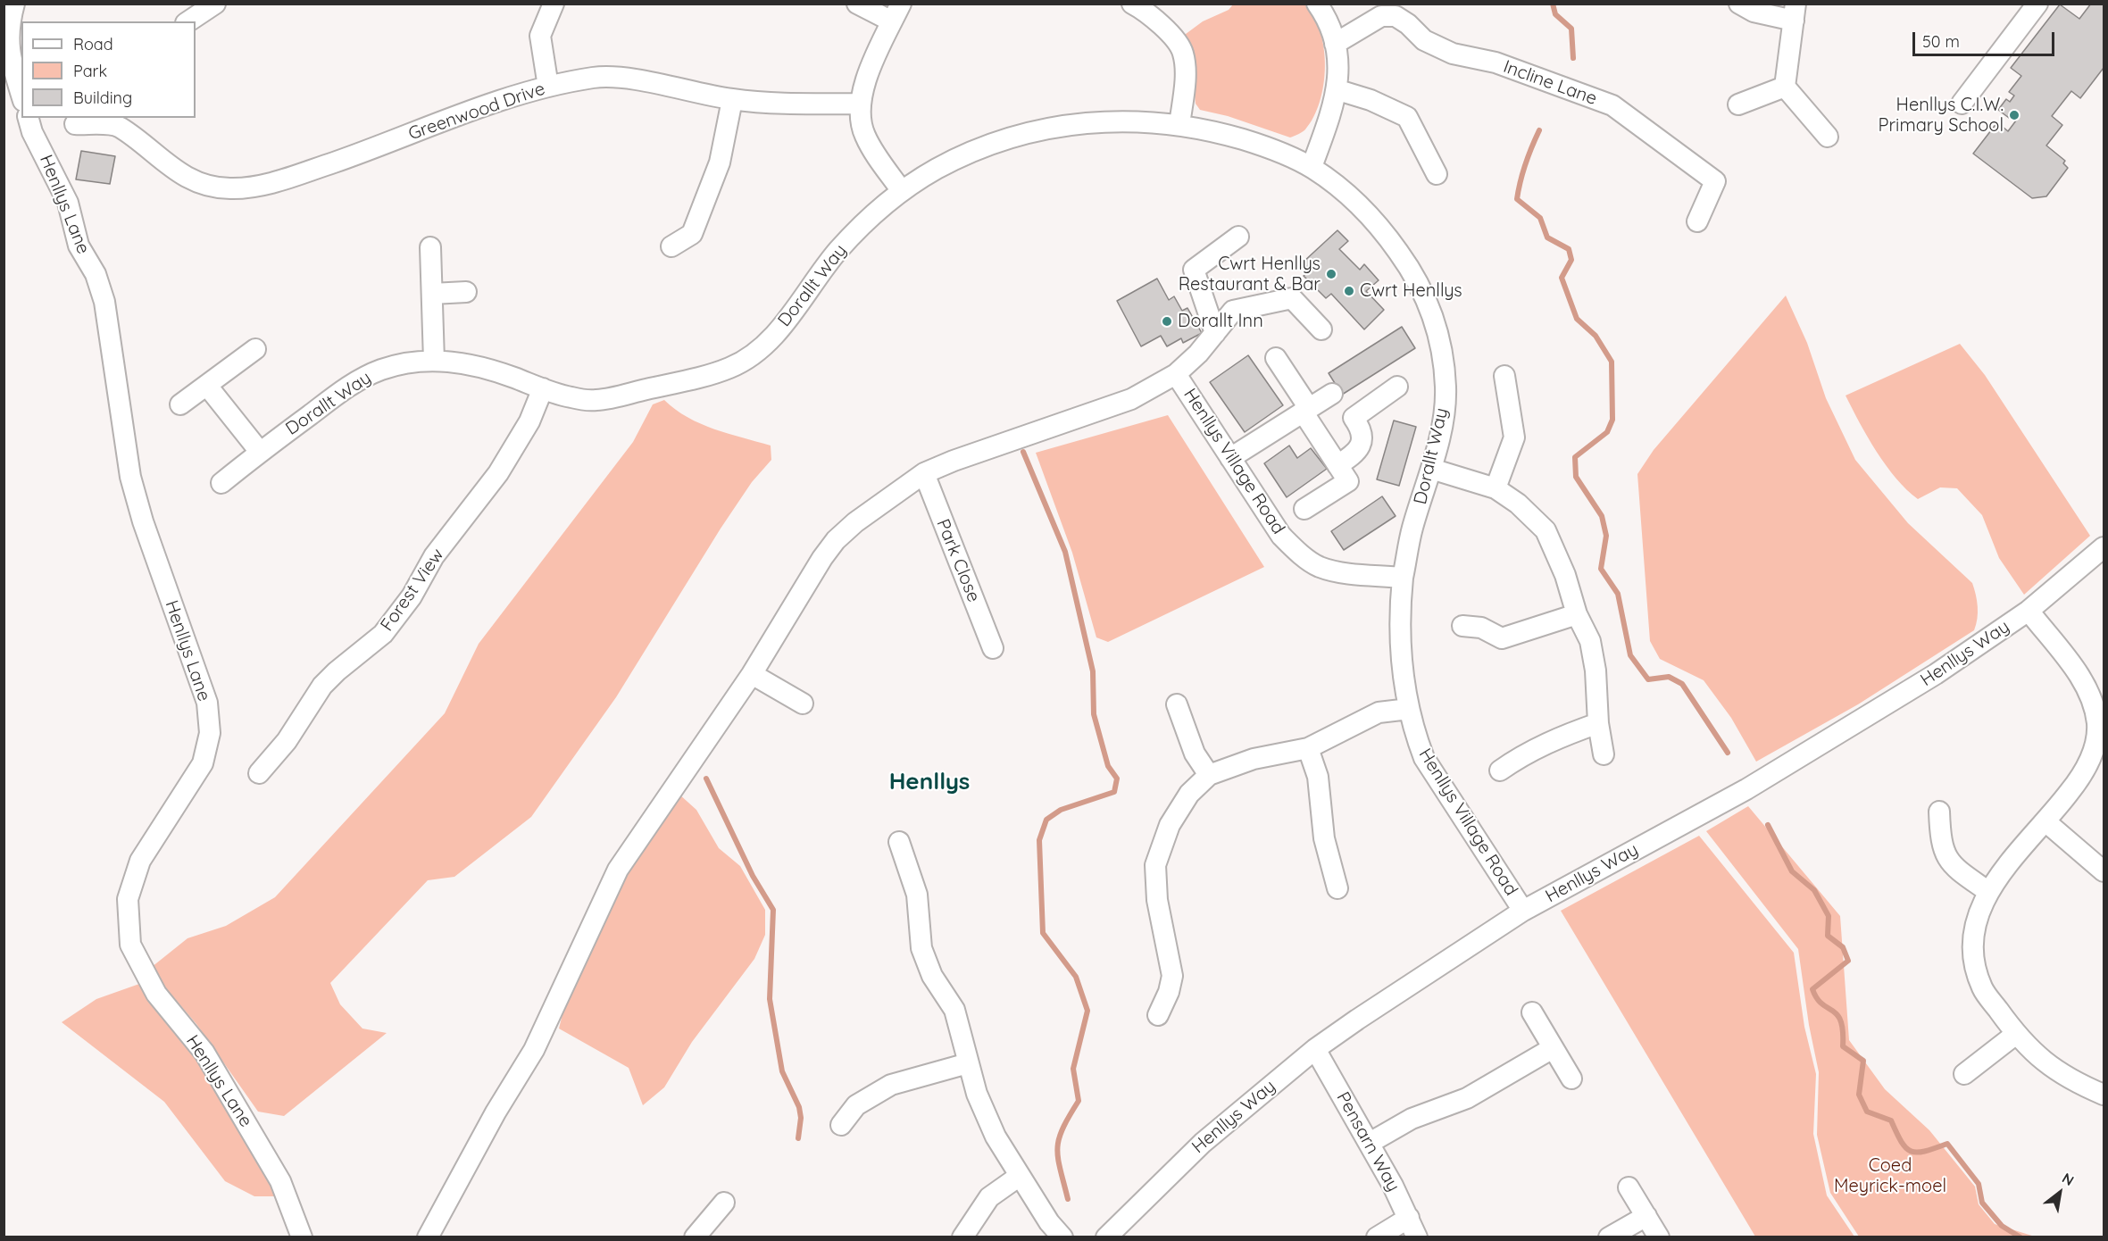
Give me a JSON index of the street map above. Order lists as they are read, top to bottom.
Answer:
{
  "streets": {
    "street": [
      "Incline Lane",
      "Greenwood Drive",
      "Henllys Lane",
      "Dorallt Way",
      "Henllys Village Road",
      "Park Close",
      "Forest View",
      "Henllys Way",
      "Pensarn Way"
    ]
  },
  "crossings": [
    ["Dorallt Way", "Henllys Village Road"],
    ["Dorallt Way", "Forest View"],
    ["Henllys Village Road", "Henllys Way"],
    ["Henllys Way", "Pensarn Way"]
  ],
  "districts": ["Henllys"],
  "parks": ["Coed Meyrick-moel"],
  "places": [
    "Henllys C.I.W. Primary School",
    "Cwrt Henllys Restaurant & Bar",
    "Cwrt Henllys",
    "Dorallt Inn"
  ],
  "legend": ["Road", "Park", "Building"],
  "scale_bar": "50 m",
  "north": "top right"
}
